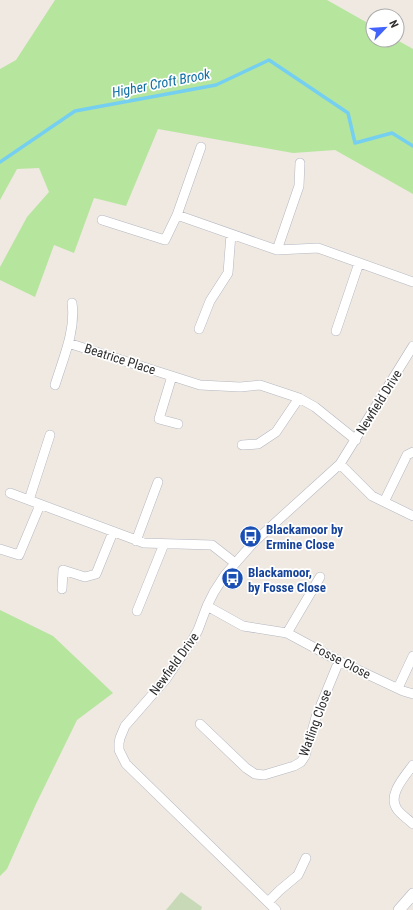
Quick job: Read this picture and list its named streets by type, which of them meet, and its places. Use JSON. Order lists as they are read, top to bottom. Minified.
{"streets":{"street":["Beatrice Place","Newfield Drive","Fosse Close","Watling Close"]},"crossings":[["Beatrice Place","Newfield Drive"],["Newfield Drive","Fosse Close"],["Fosse Close","Watling Close"]],"water":["Higher Croft Brook"],"places":{"bus stop":["Blackamoor by Ermine Close","Blackamoor, by Fosse Close"]},"north":"top right"}
